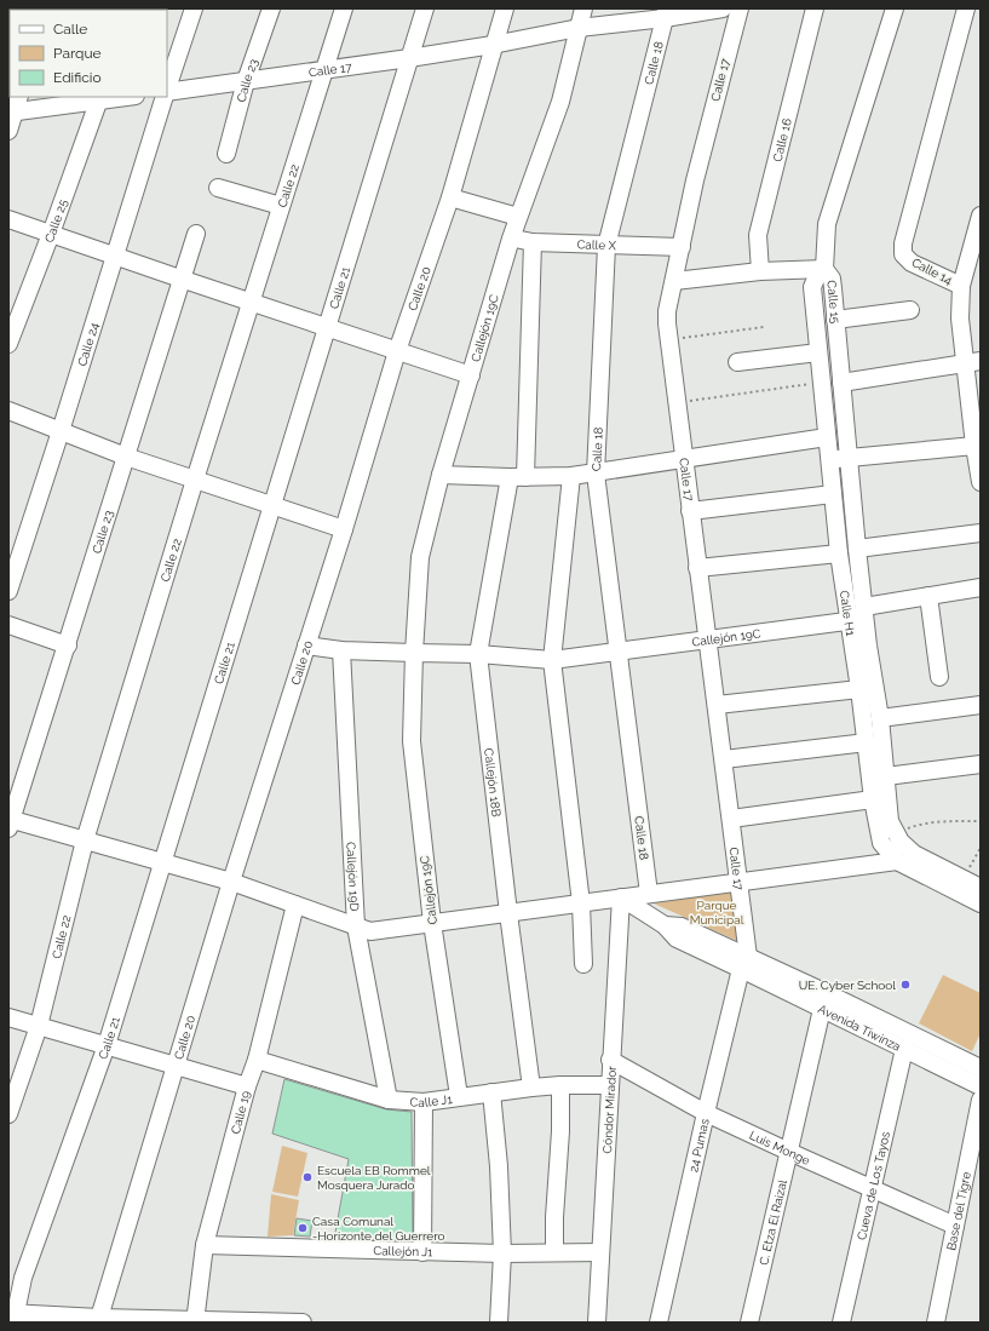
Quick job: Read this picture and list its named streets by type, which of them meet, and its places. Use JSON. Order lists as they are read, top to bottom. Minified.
{"streets":{"street":["Calle 18","Calle 17","Calle 23","Calle 16","Calle 22","Calle 25","Calle X","Calle 14","Calle 21","Calle 20","Calle 15","Callejón 19C","Calle 24","Calle H1","Callejón 18B","Callejón 19D","Avenida Tiwinza","Calle J1","Cóndor Mirador","Calle 19","24 Pumas","Luis Monge","Cueva de Los Tayos","Base del Tigre","C. Etza El Raizal","Callejón J1"]},"crossings":[["Calle 18","Calle 17"],["Calle 18","Calle X"],["Calle 18","Callejón 19C"],["Calle 17","Calle 23"],["Calle 17","Calle 22"],["Calle 17","Calle X"],["Calle 17","Calle 21"],["Calle 17","Calle 20"],["Calle 17","Callejón 19C"],["Calle 17","Avenida Tiwinza"],["Calle 17","24 Pumas"],["Calle X","Callejón 19C"],["Calle X","Callejón 18B"],["Calle 15","Callejón 19C"],["Calle 15","Calle H1"],["Callejón 19C","Calle H1"],["Callejón 19C","Callejón 18B"],["Callejón 19C","Calle J1"],["Callejón 18B","Calle J1"],["Callejón 19D","Calle J1"],["Avenida Tiwinza","Cóndor Mirador"],["Avenida Tiwinza","24 Pumas"],["Avenida Tiwinza","Cueva de Los Tayos"],["Avenida Tiwinza","C. Etza El Raizal"],["Calle J1","Cóndor Mirador"],["Calle J1","Calle 19"],["Cóndor Mirador","Luis Monge"],["Cóndor Mirador","Callejón J1"],["Calle 19","Callejón J1"],["24 Pumas","Luis Monge"],["Luis Monge","Cueva de Los Tayos"],["Luis Monge","Base del Tigre"],["Luis Monge","C. Etza El Raizal"]],"parks":["Parque Municipal"],"places":["UE. Cyber School","Escuela EB Rommel Mosquera Jurado","Casa Comunal -Horizonte del Guerrero"],"legend":["Calle","Parque","Edificio"]}
